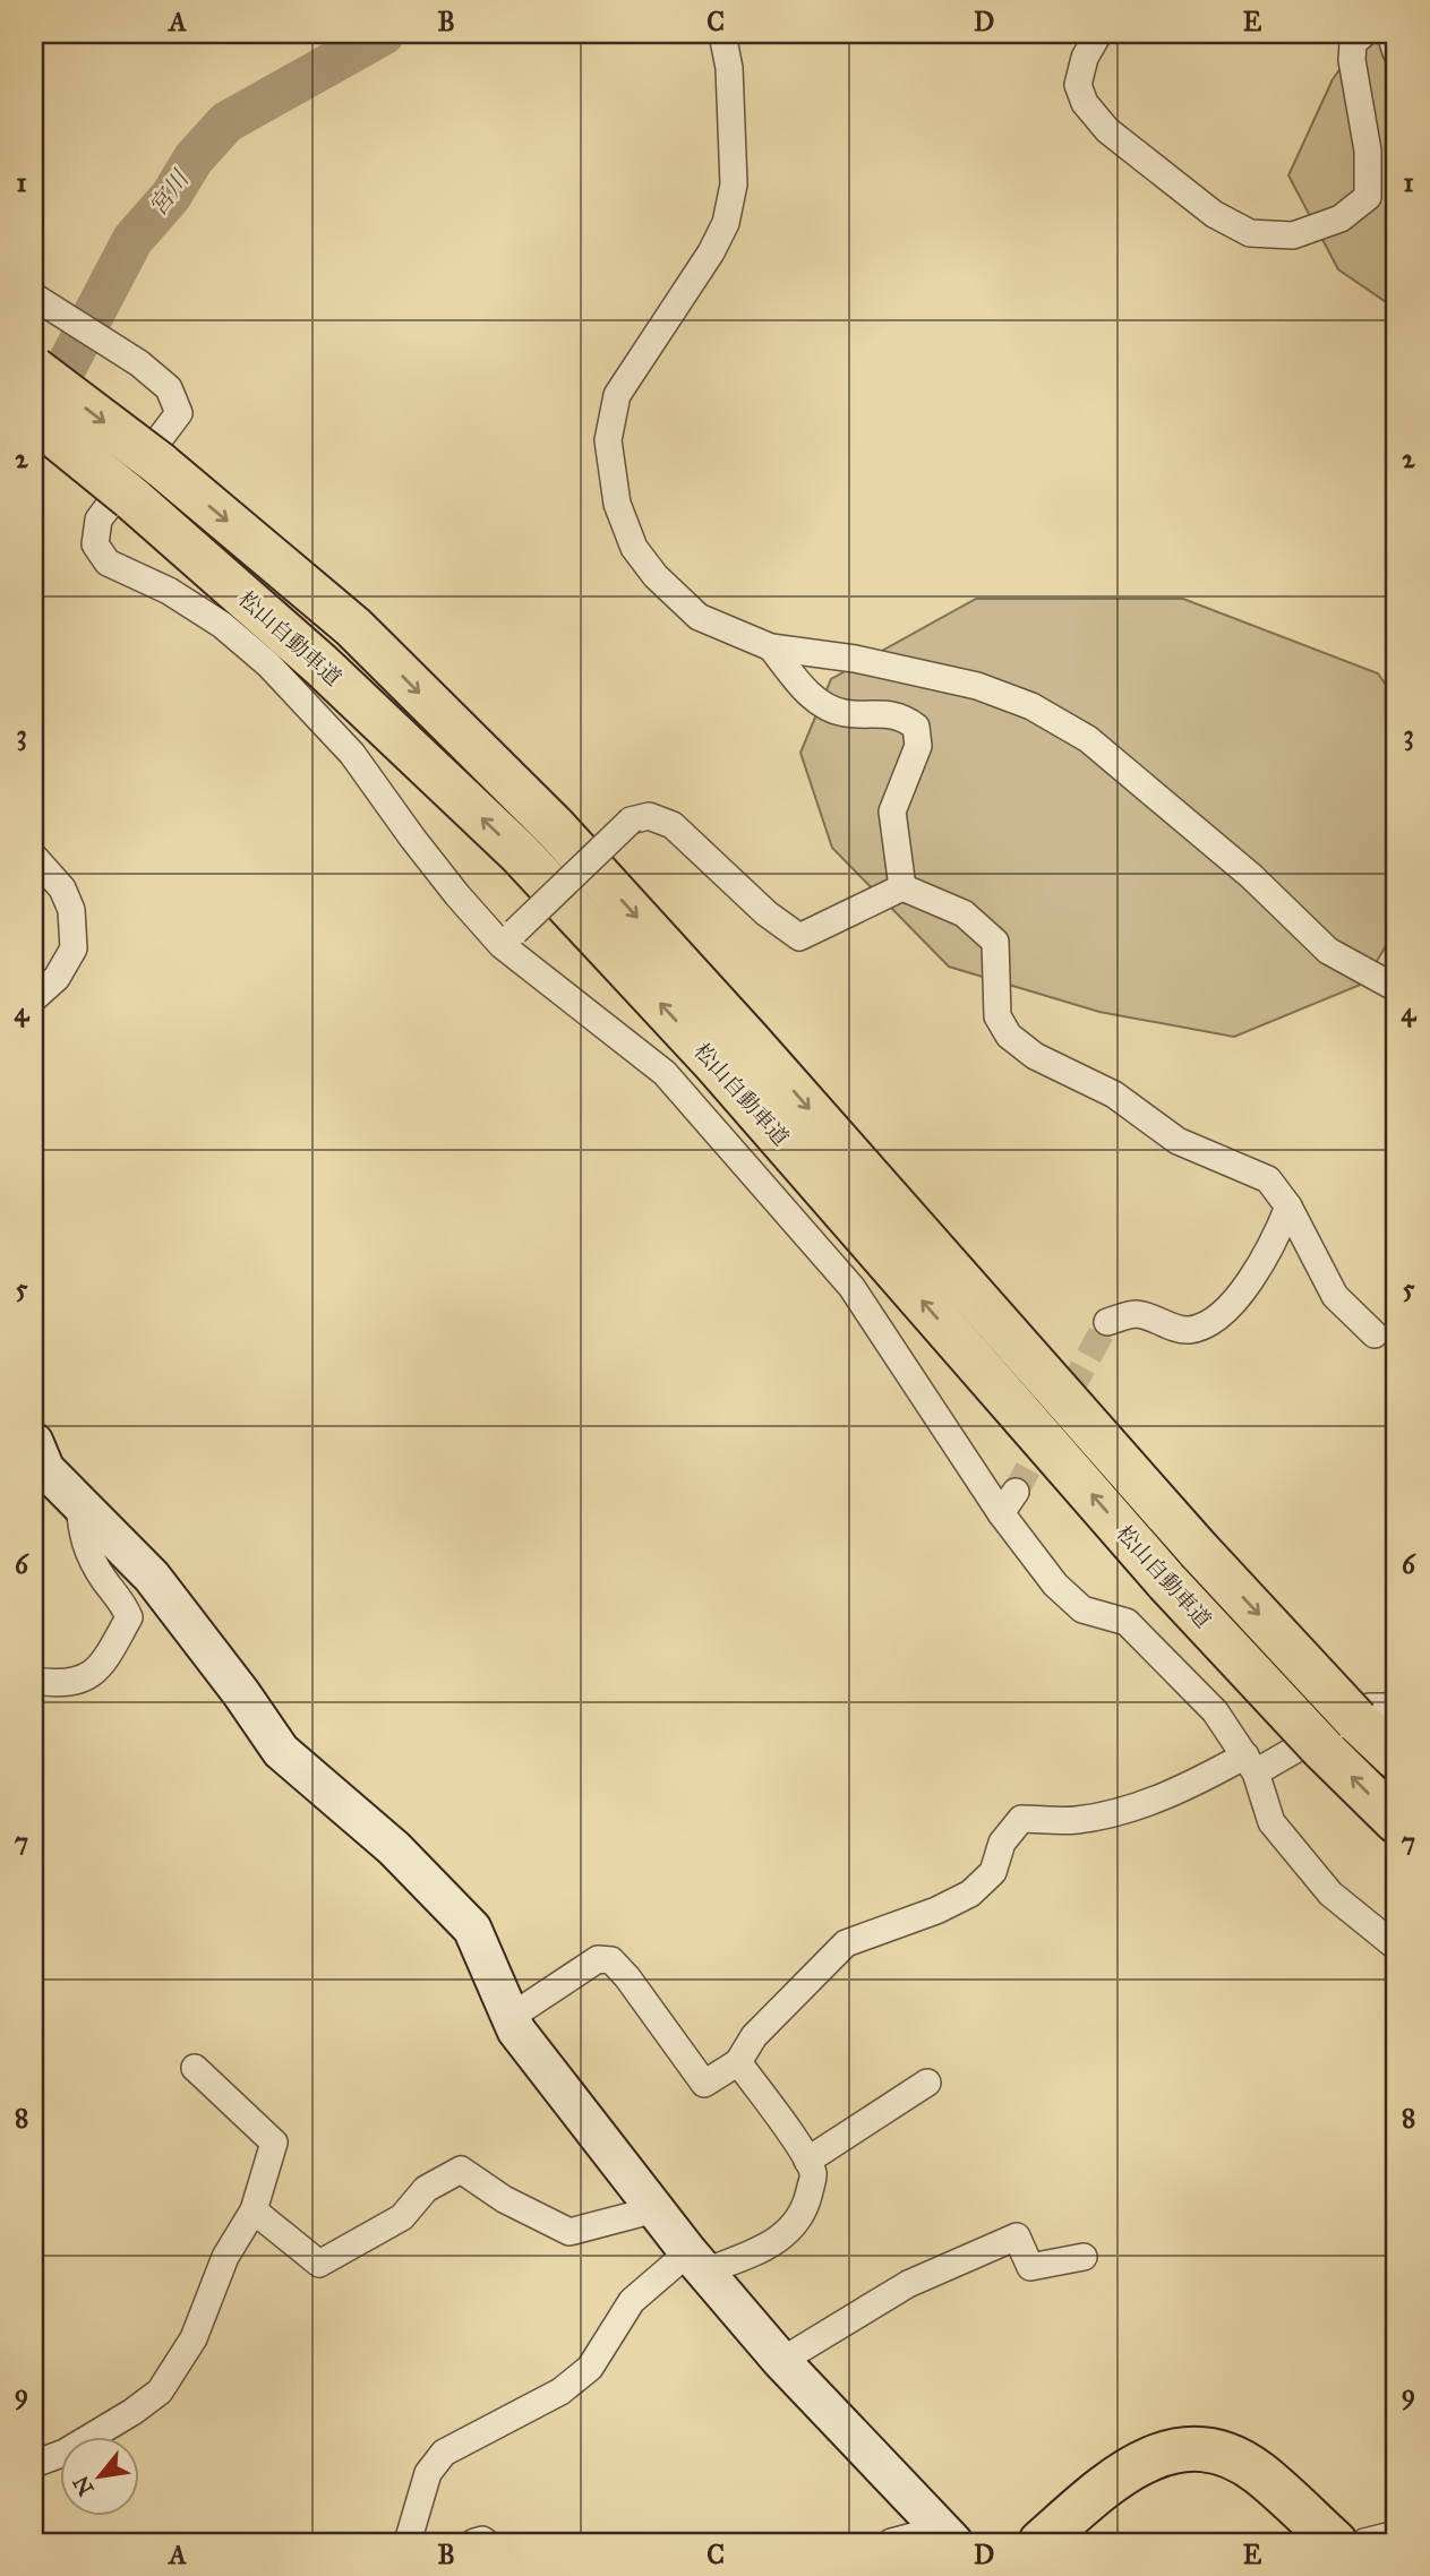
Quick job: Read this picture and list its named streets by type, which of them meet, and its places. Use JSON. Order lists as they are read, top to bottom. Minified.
{"streets":{"highway":["松山自動車道"]},"water":["宮川"],"north":"bottom left","grid":{"columns":["A","B","C","D","E"],"rows":["1","2","3","4","5","6","7","8","9"]}}
